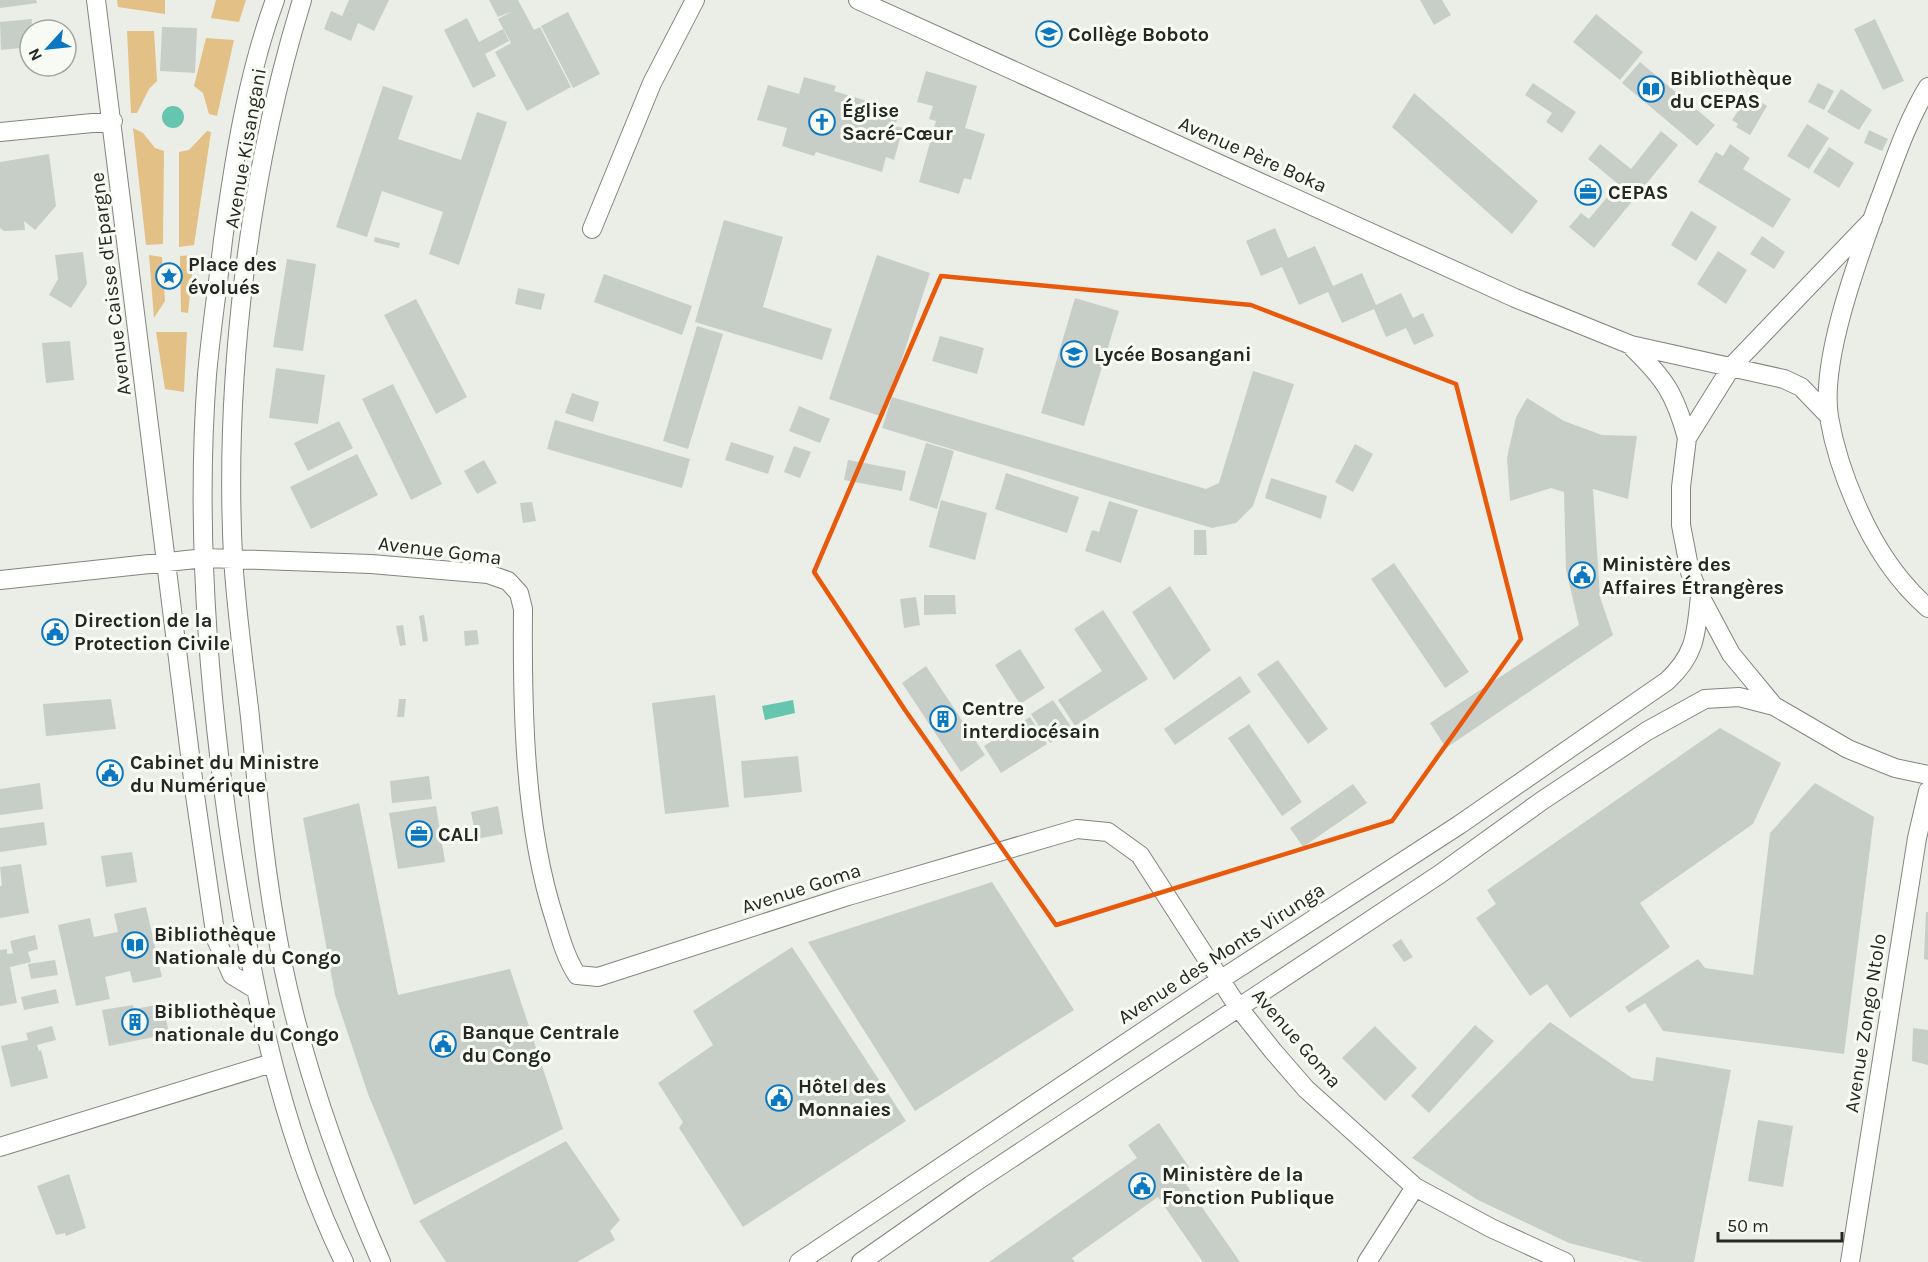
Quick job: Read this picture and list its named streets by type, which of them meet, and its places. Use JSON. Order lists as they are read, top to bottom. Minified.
{"streets":{"street":["Avenue Kisangani","Avenue Père Boka","Avenue Caisse d'Epargne","Avenue Goma","Avenue des Monts Virunga","Avenue Zongo Ntolo"]},"crossings":[["Avenue Kisangani","Avenue Goma"],["Avenue Caisse d'Epargne","Avenue Goma"],["Avenue Goma","Avenue des Monts Virunga"]],"places":{"school or university":["Collège Boboto","Lycée Bosangani"],"library":["Bibliothèque du CEPAS","Bibliothèque Nationale du Congo"],"church":["Église Sacré-Cœur"],"office":["CEPAS","CALI"],"place":["Place des évolués"],"public building":["Ministère des Affaires Étrangères","Direction de la Protection Civile","Cabinet du Ministre du Numérique","Banque Centrale du Congo","Hôtel des Monnaies","Ministère de la Fonction Publique"],"building":["Centre interdiocésain","Bibliothèque nationale du Congo"]},"scale_bar":"50 m","north":"bottom left"}
